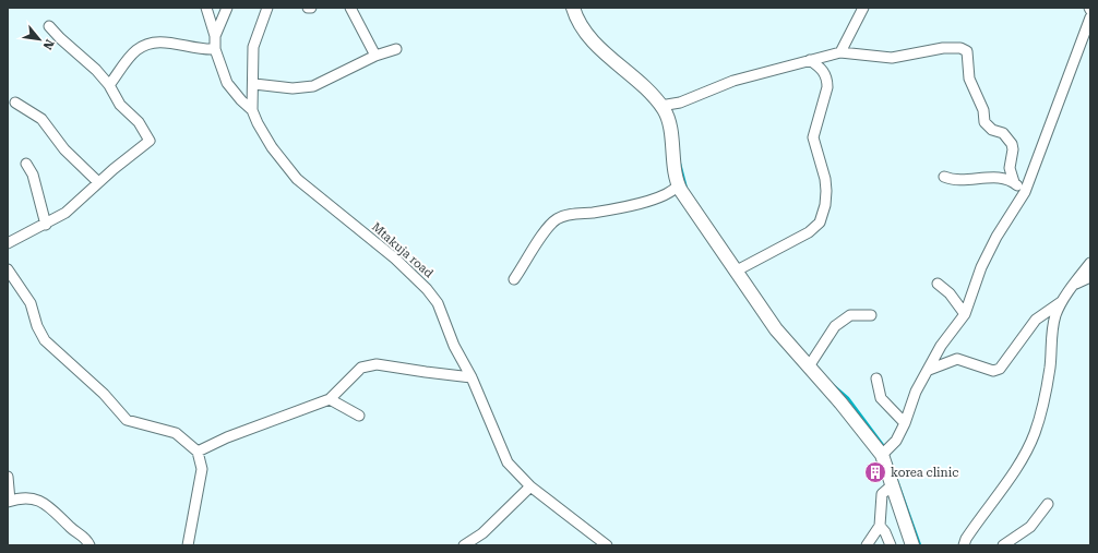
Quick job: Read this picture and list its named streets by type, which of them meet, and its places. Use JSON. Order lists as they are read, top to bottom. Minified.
{"streets":{"street":["Mtakuja road"]},"places":{"building":["korea clinic"]},"north":"bottom right"}
